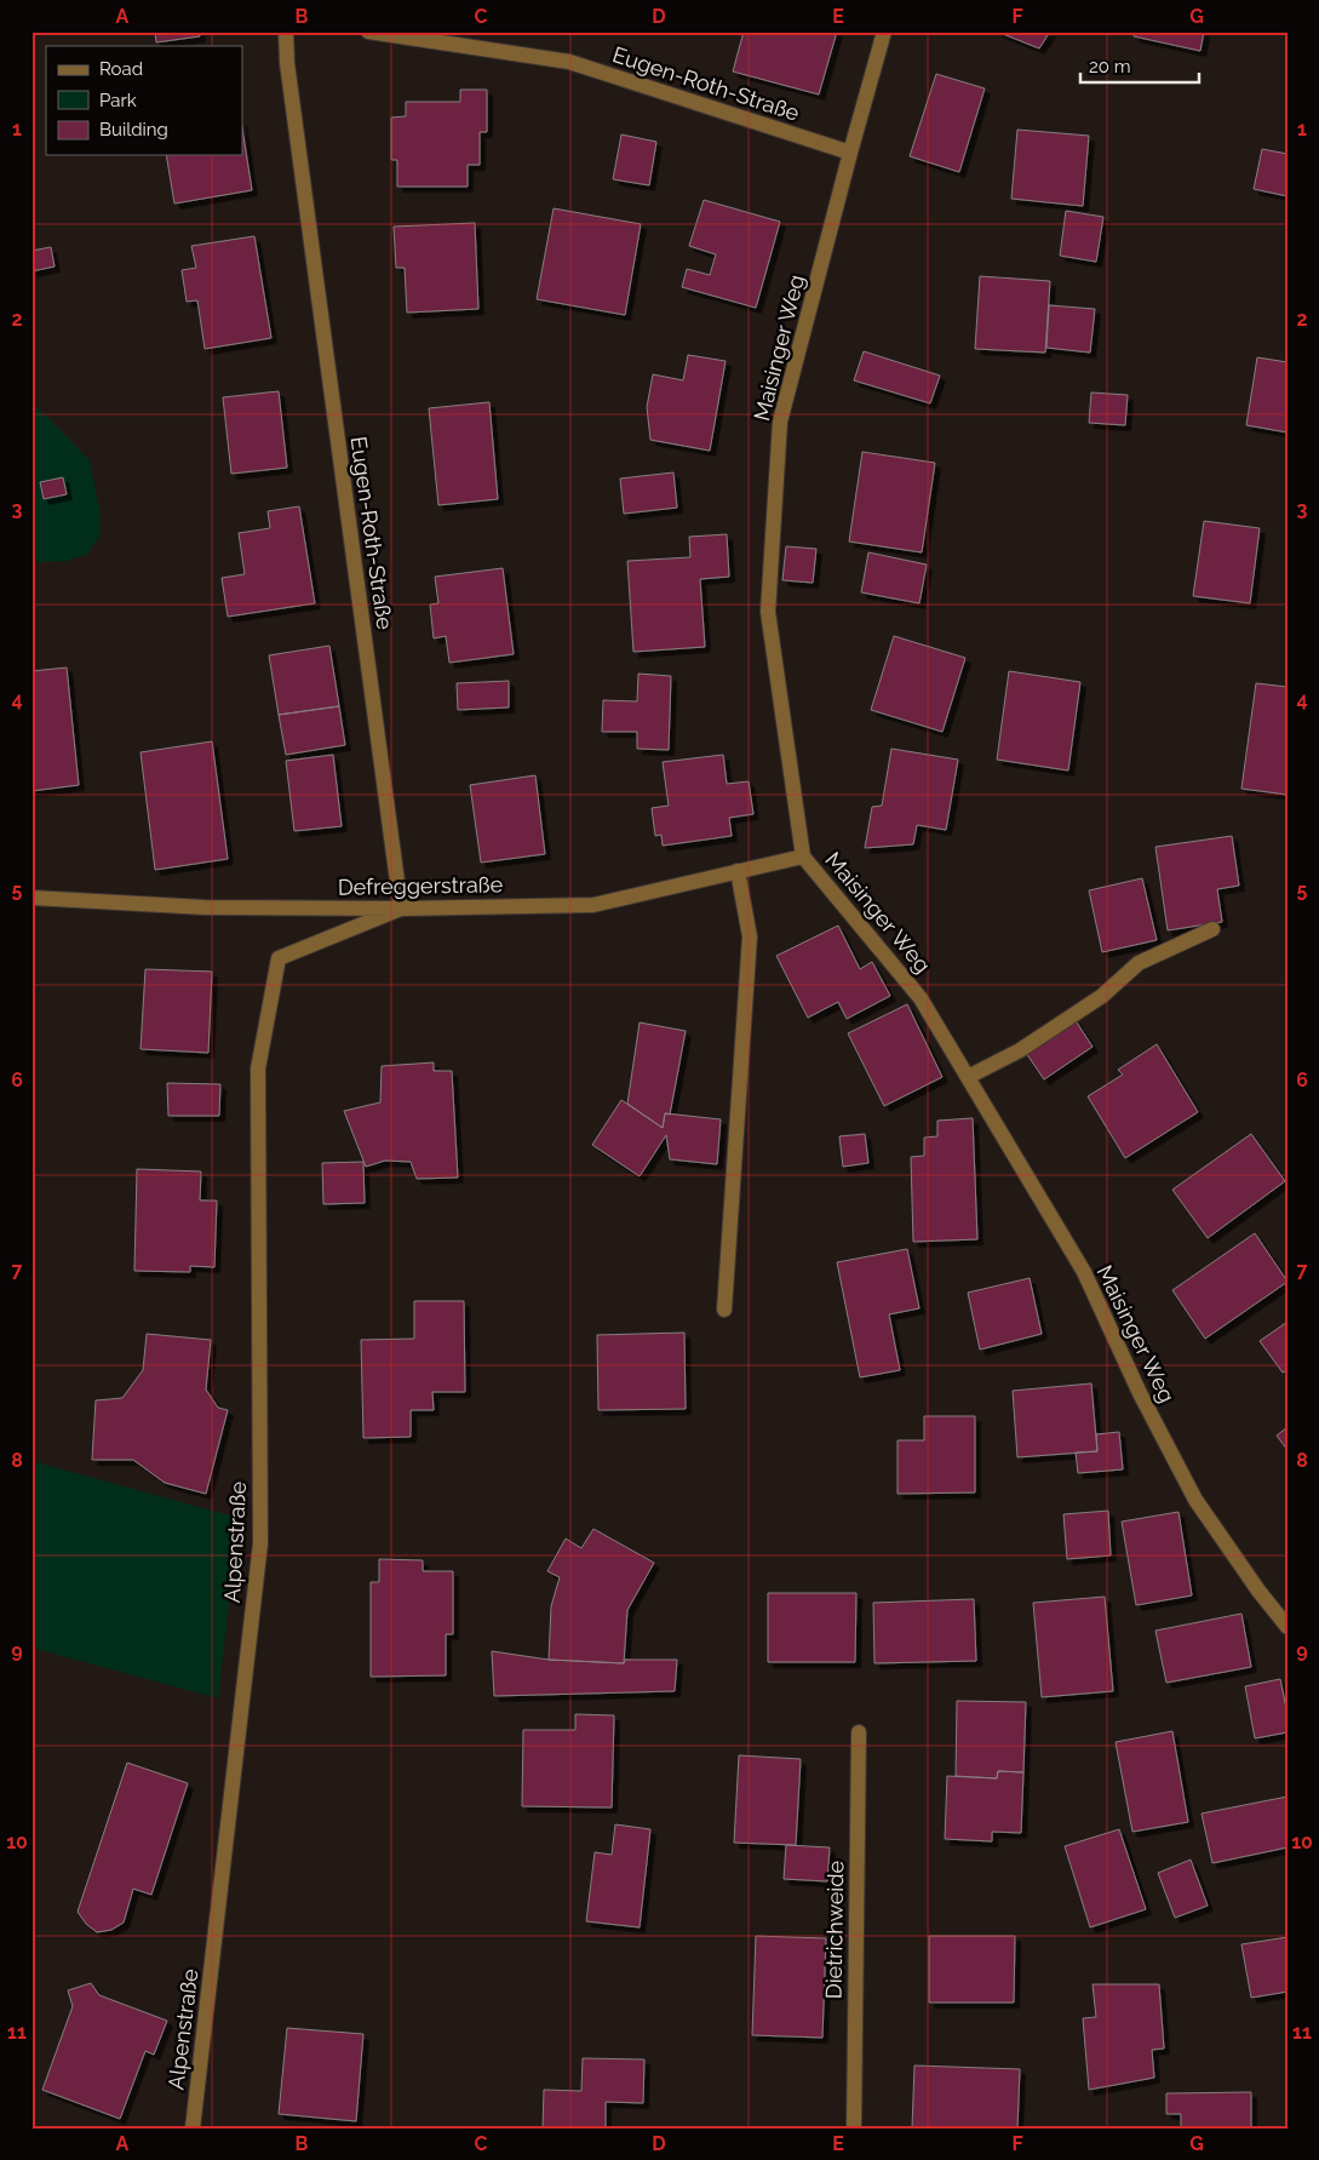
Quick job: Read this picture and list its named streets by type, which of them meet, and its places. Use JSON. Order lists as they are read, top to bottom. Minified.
{"streets":{"street":["Eugen-Roth-Straße","Maisinger Weg","Defreggerstraße","Alpenstraße","Dietrichweide"]},"crossings":[["Eugen-Roth-Straße","Maisinger Weg"],["Eugen-Roth-Straße","Defreggerstraße"],["Eugen-Roth-Straße","Alpenstraße"],["Maisinger Weg","Defreggerstraße"],["Defreggerstraße","Alpenstraße"]],"legend":["Road","Park","Building"],"scale_bar":"20 m","grid":{"columns":["A","B","C","D","E","F","G"],"rows":["1","2","3","4","5","6","7","8","9","10","11"]}}
